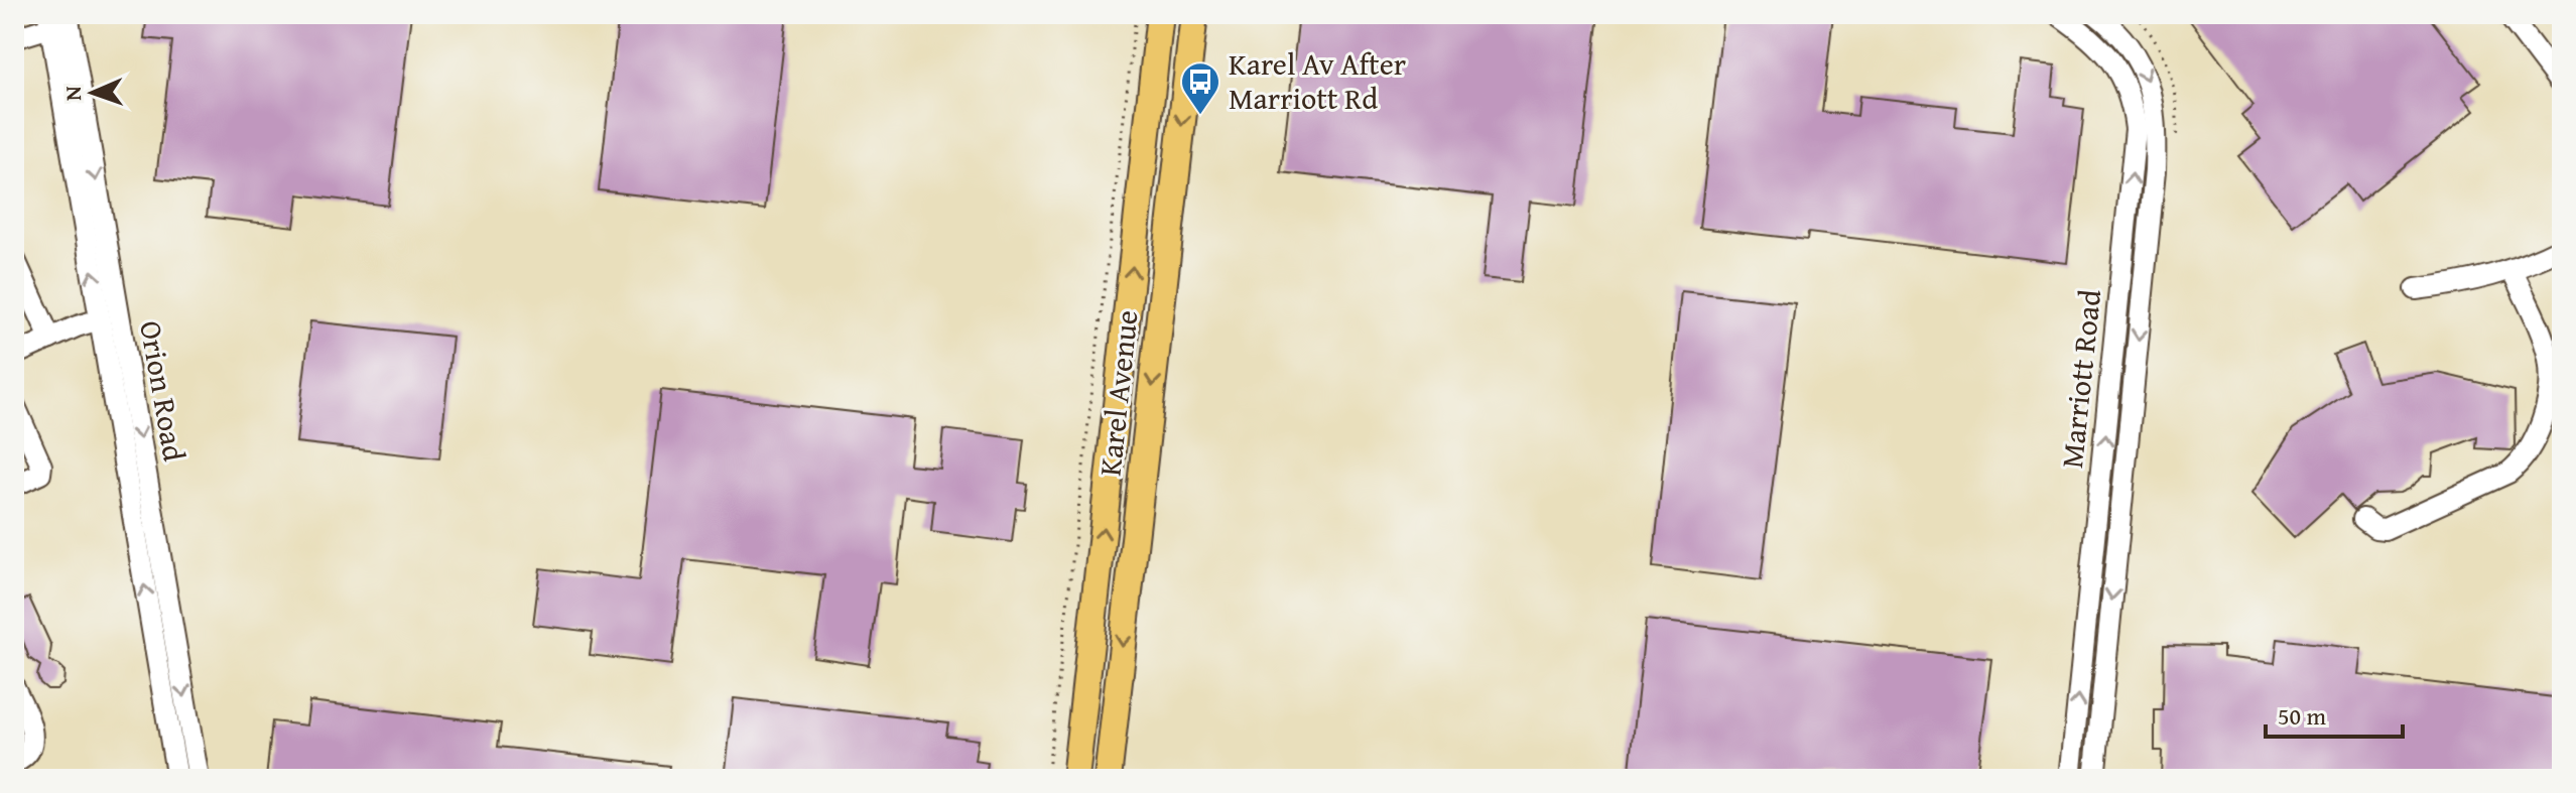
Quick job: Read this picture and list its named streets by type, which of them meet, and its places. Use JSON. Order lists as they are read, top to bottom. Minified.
{"streets":{"main road":["Karel Avenue"],"street":["Marriott Road","Orion Road"]},"places":{"bus stop":["Karel Av After Marriott Rd"]},"scale_bar":"50 m","north":"left"}
